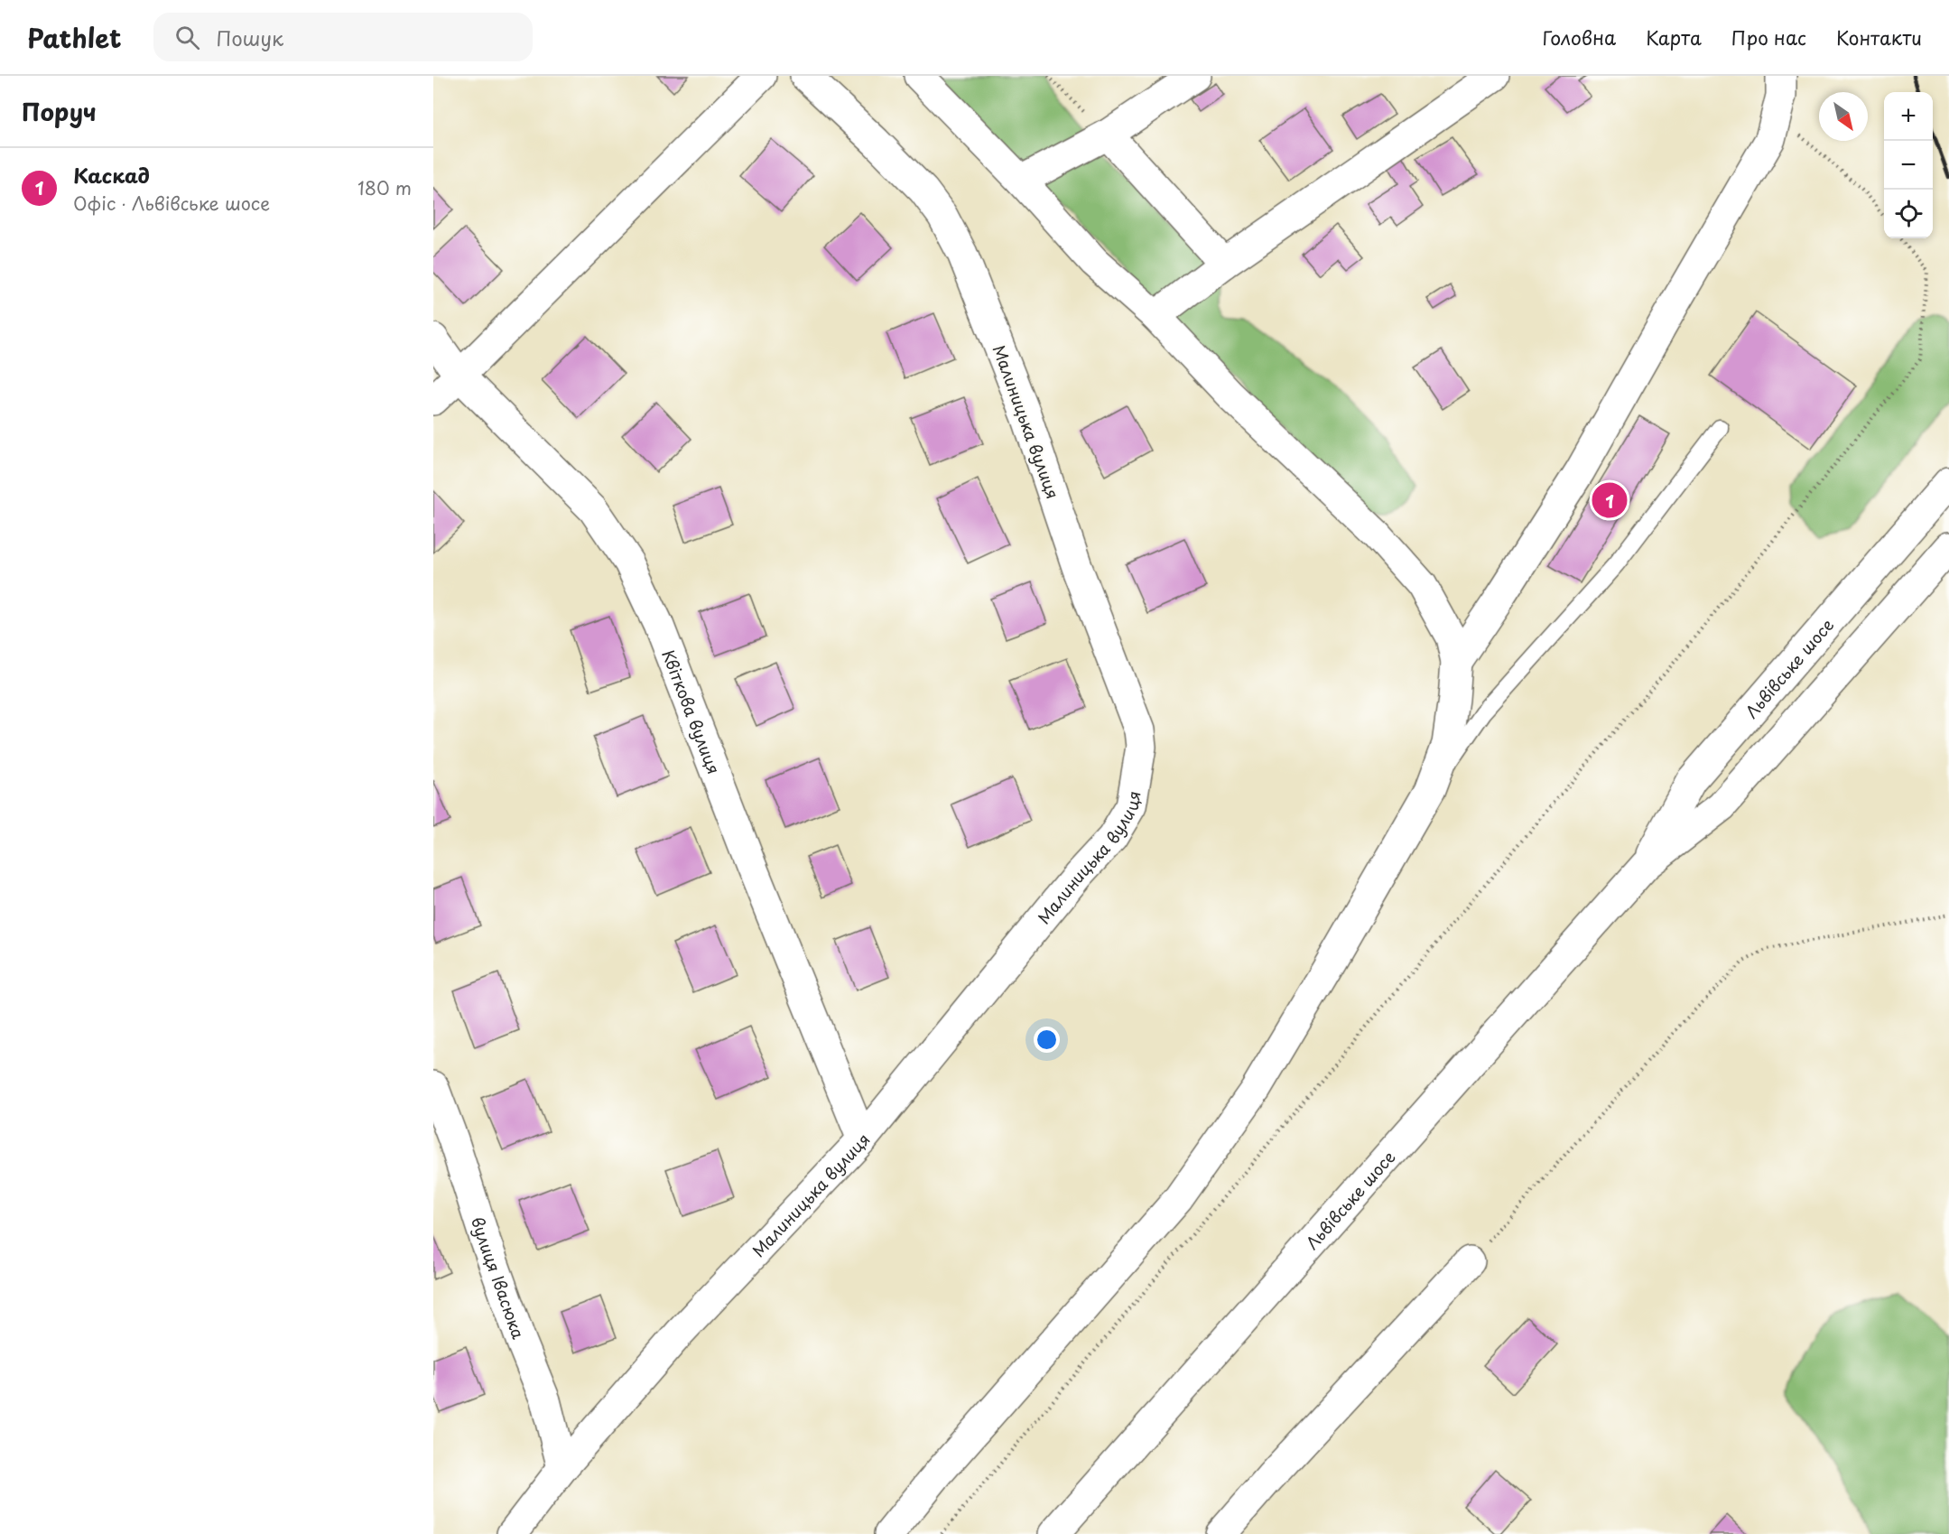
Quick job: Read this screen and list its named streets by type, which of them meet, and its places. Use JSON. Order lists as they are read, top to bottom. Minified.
{"streets":{"street":["Малиницька вулиця","Львівське шосе","Квіткова вулиця","вулиця Івасюка"]},"crossings":[["Малиницька вулиця","Квіткова вулиця"],["Малиницька вулиця","вулиця Івасюка"]],"north":"bottom right","page":{"header":"Pathlet","search":"Пошук","nav":["Головна","Карта","Про нас","Контакти"],"heading":"Поруч","map_buttons":["+","−"],"list":[{"mark":"1","name":"Каскад","note":"Офіс · Львівське шосе","value":"180 m"}],"pins":"1"}}
